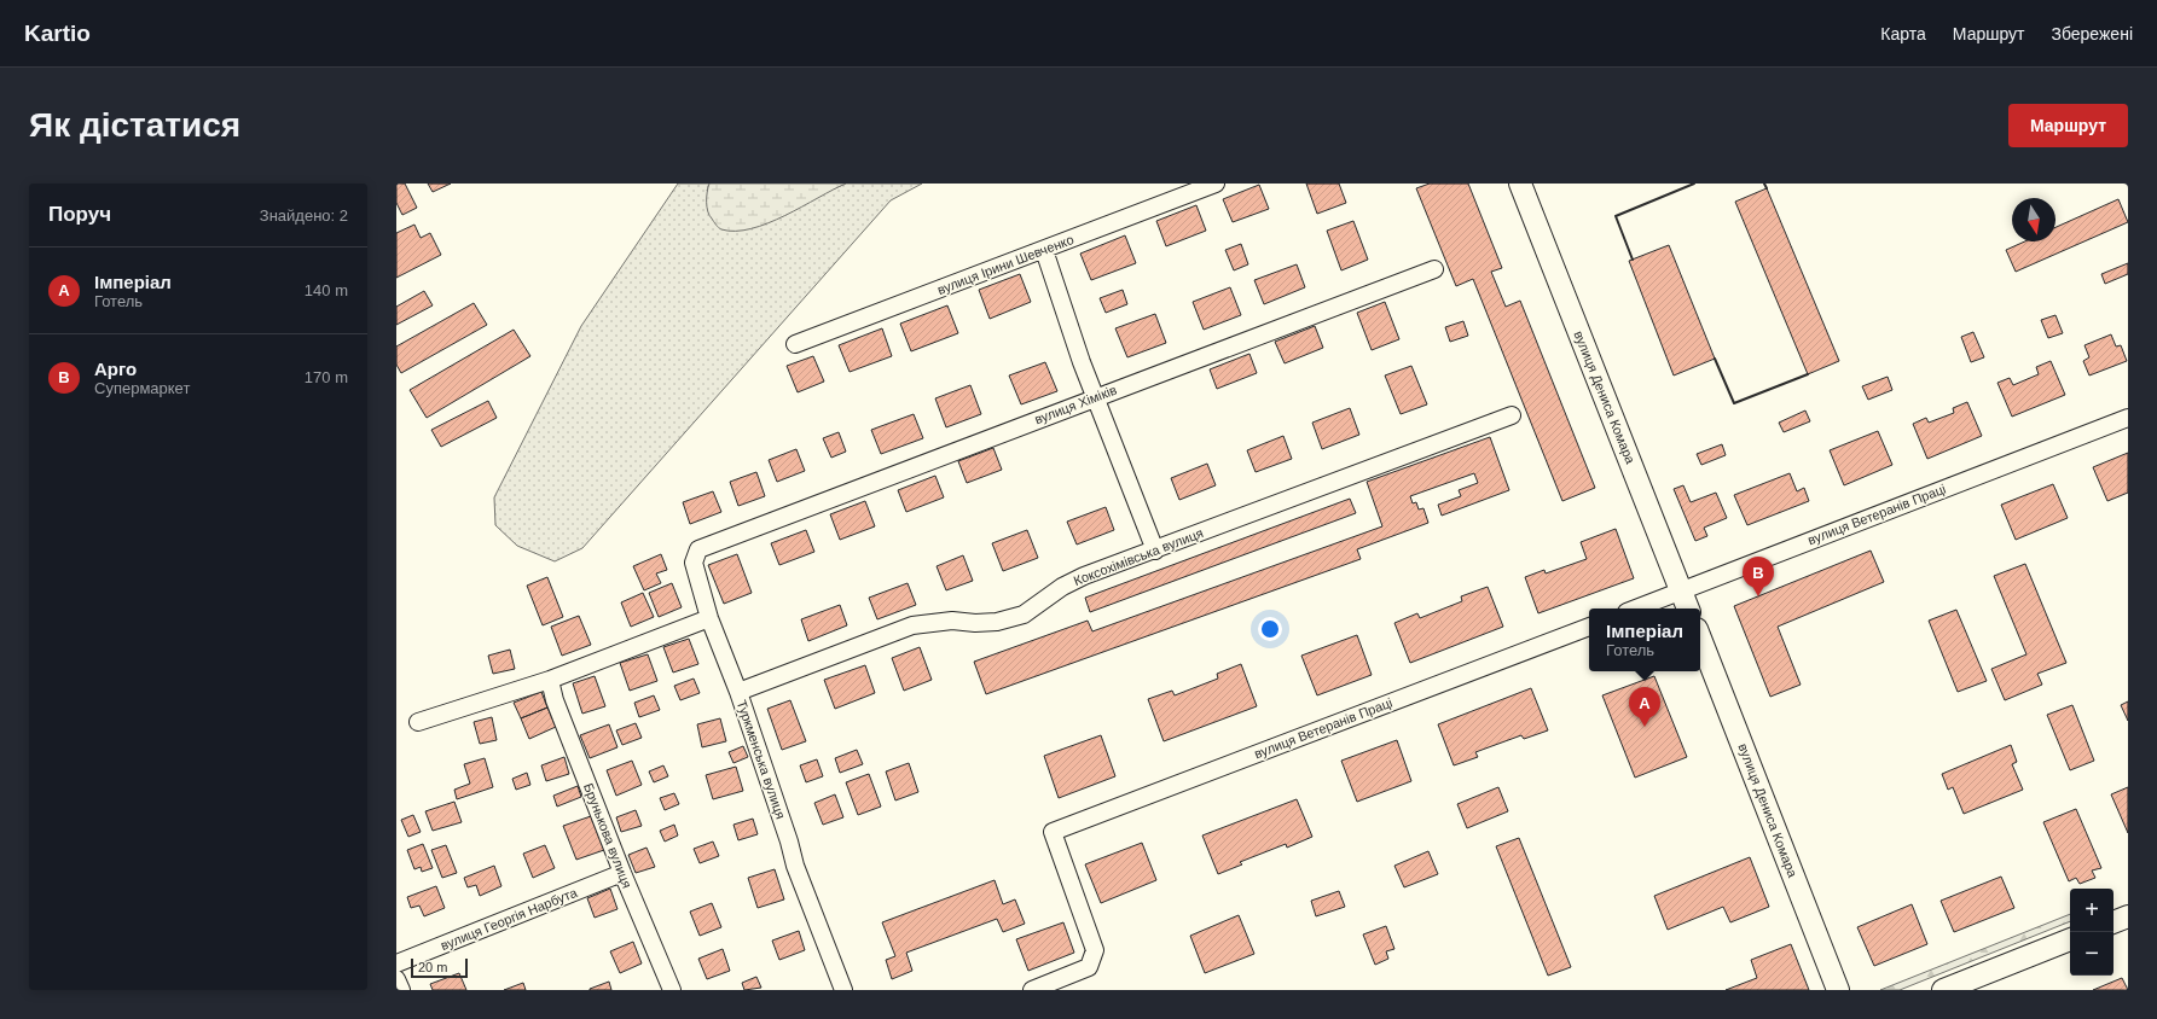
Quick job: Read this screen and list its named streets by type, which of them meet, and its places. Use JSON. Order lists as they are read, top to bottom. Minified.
{"streets":{"street":["вулиця Ірини Шевченко","вулиця Дениса Комара","вулиця Хіміків","вулиця Ветеранів Праці","Коксохімівська вулиця","Туркменська вулиця","Брунькова вулиця","вулиця Георгія Нарбута"]},"crossings":[["вулиця Дениса Комара","вулиця Ветеранів Праці"],["вулиця Хіміків","Туркменська вулиця"],["Коксохімівська вулиця","Туркменська вулиця"],["Брунькова вулиця","вулиця Георгія Нарбута"]],"scale_bar":"20 m","north":"bottom","page":{"header":"Kartio","nav":["Карта","Маршрут","Збережені"],"buttons":"Маршрут","title":"Як дістатися","heading":["Поруч","Знайдено: 2"],"list":[{"mark":"A","name":"Імперіал","note":"Готель","value":"140 m"},{"mark":"B","name":"Арго","note":"Супермаркет","value":"170 m"}],"pins":["B","A"],"popup":["Імперіал","Готель"],"map_buttons":["+","−"],"scale":"20 m"}}
